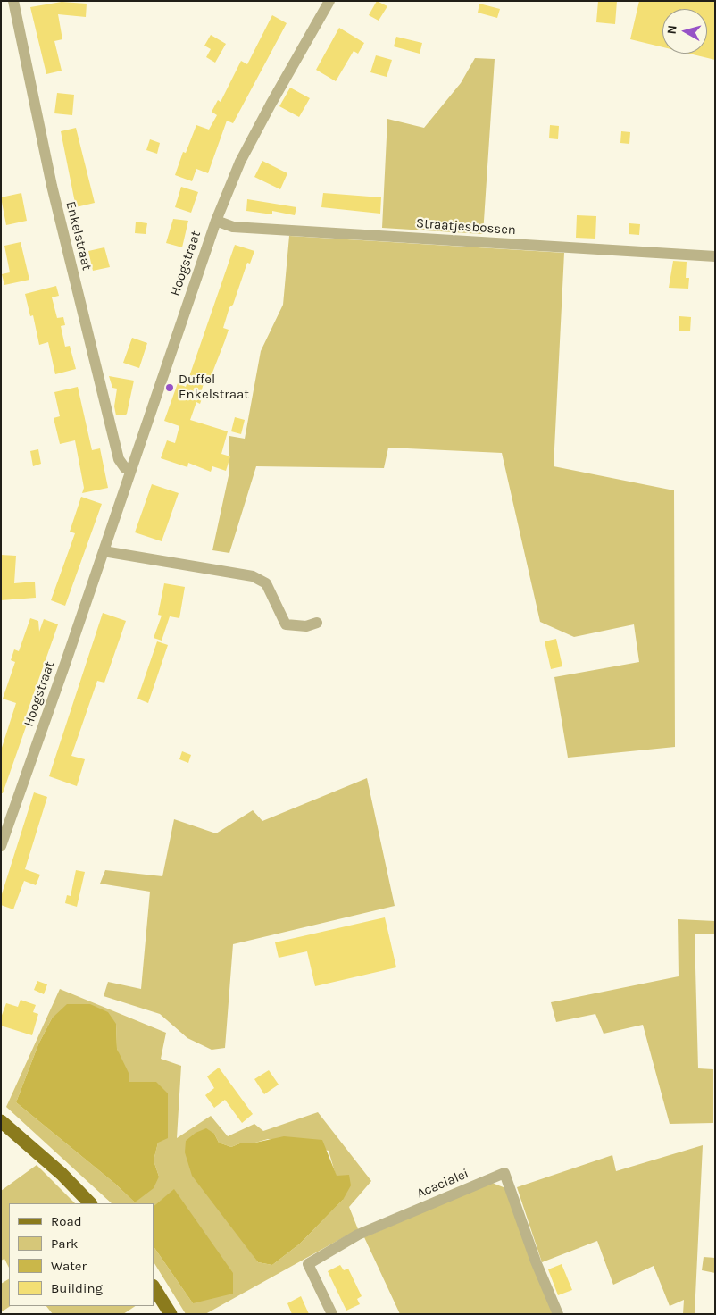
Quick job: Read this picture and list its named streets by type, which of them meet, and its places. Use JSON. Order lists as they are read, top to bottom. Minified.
{"streets":{"street":["Straatjesbossen","Enkelstraat","Hoogstraat","Acacialei"]},"crossings":[["Straatjesbossen","Hoogstraat"],["Enkelstraat","Hoogstraat"]],"places":["Duffel Enkelstraat"],"legend":["Road","Park","Water","Building"],"north":"left"}
